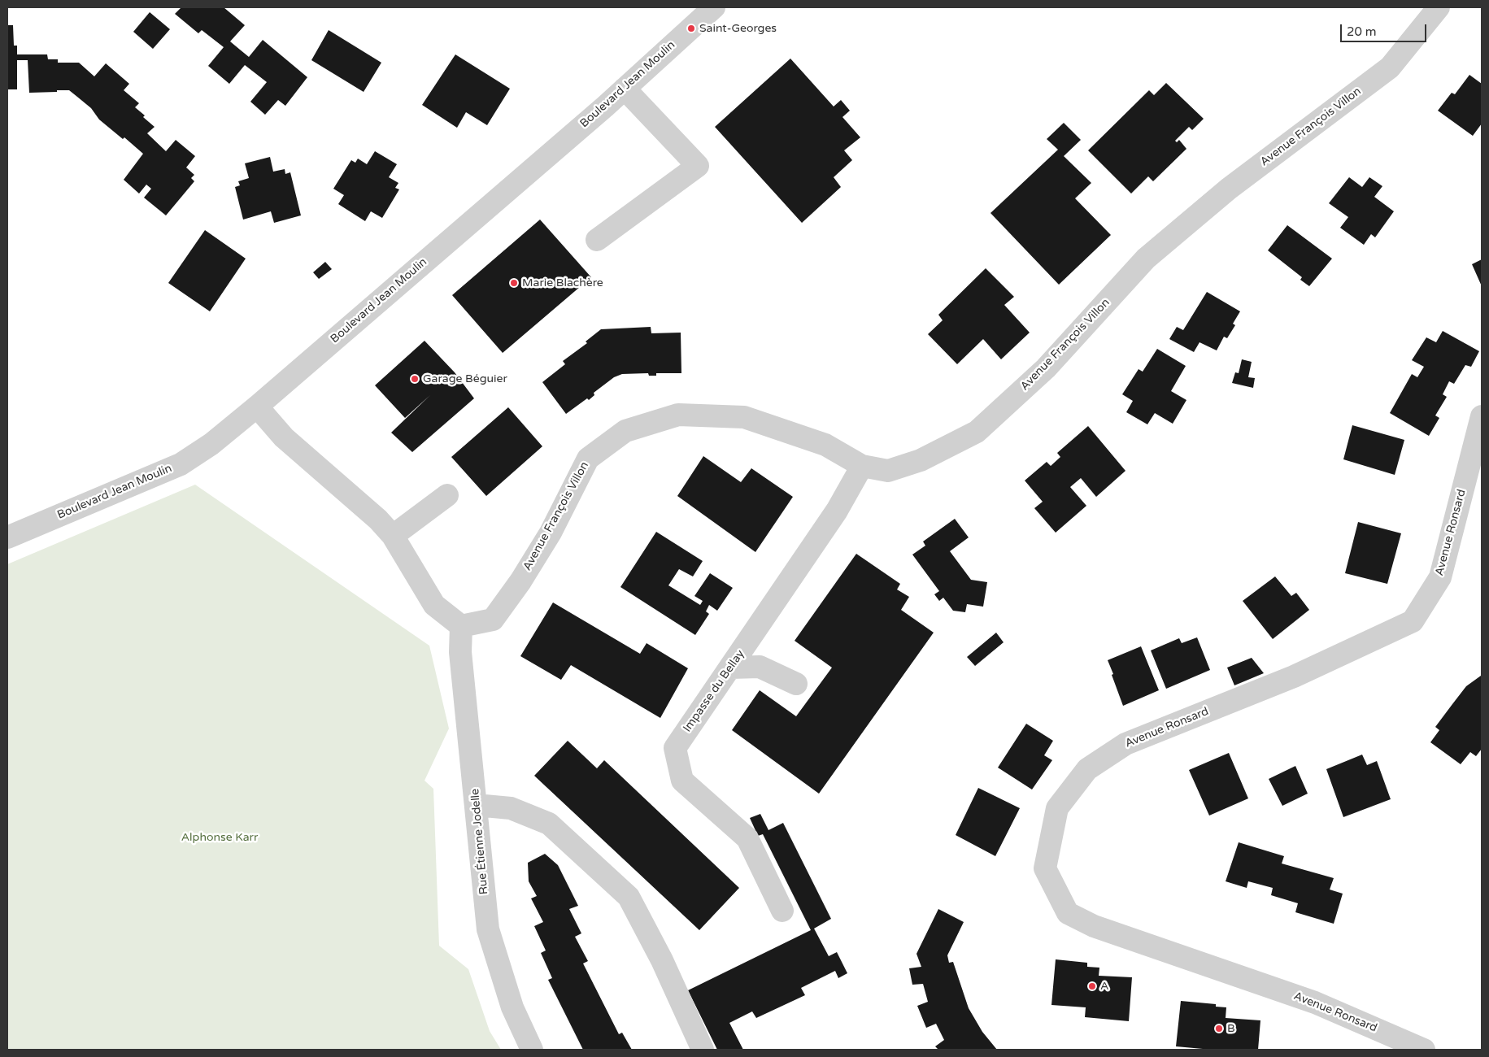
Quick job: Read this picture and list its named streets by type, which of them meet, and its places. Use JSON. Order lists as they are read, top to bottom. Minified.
{"streets":{"street":["Boulevard Jean Moulin","Avenue François Villon","Avenue Ronsard","Impasse du Bellay","Rue Étienne Jodelle"]},"crossings":[["Avenue François Villon","Impasse du Bellay"],["Avenue François Villon","Rue Étienne Jodelle"]],"parks":["Alphonse Karr"],"places":["Saint-Georges","Marie Blachère","Garage Béguier","A","B"],"scale_bar":"20 m"}
